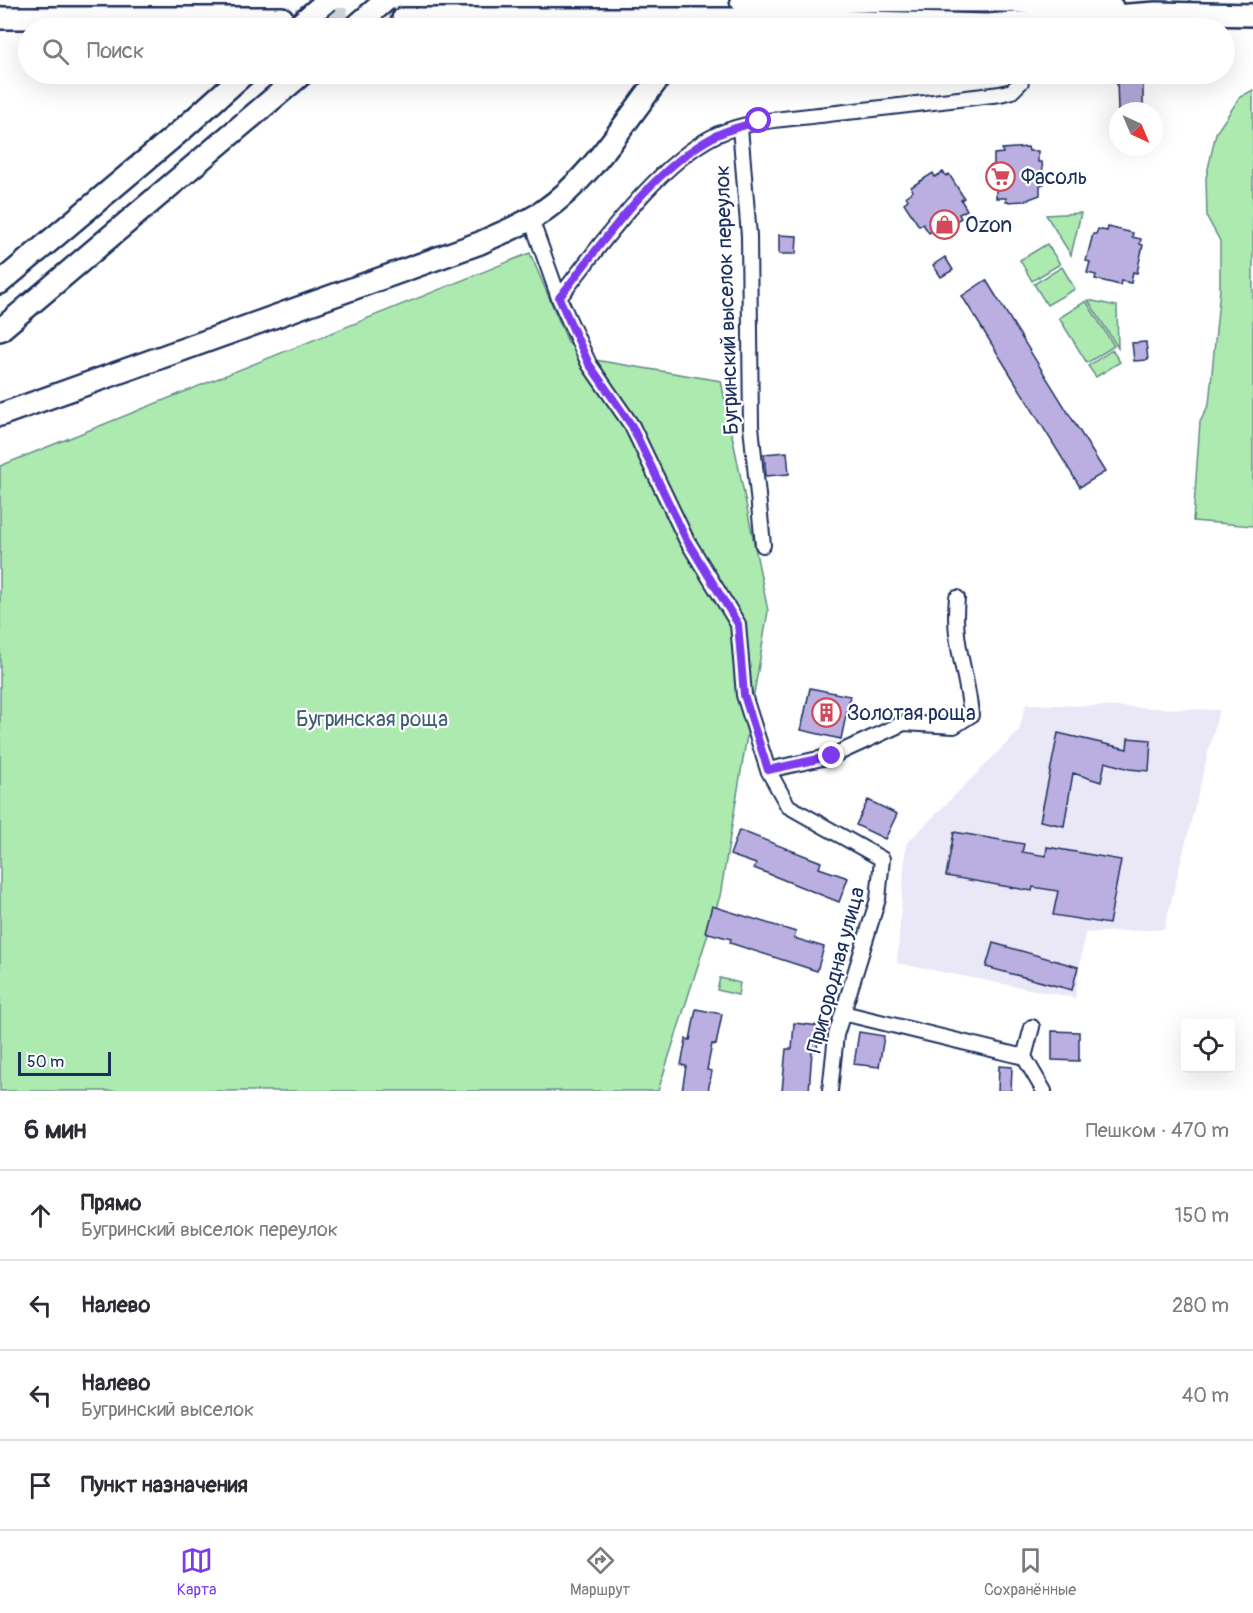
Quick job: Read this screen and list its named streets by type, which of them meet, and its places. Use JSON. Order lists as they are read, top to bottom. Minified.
{"streets":{"street":["Бугринский выселок переулок","Пригородная улица"]},"parks":["Бугринская роща"],"places":{"supermarket":["Фасоль"],"shop":["Ozon"],"building":["Золотая роща"]},"scale_bar":"50 m","north":"bottom right","page":{"search":"Поиск","scale":"50 m","heading":["6 мин","Пешком · 470 m"],"list":[["Прямо","Бугринский выселок переулок","150 m"],["Налево","280 m"],["Налево","Бугринский выселок","40 m"],"Пункт назначения"],"nav":["Карта","Маршрут","Сохранённые"]}}
